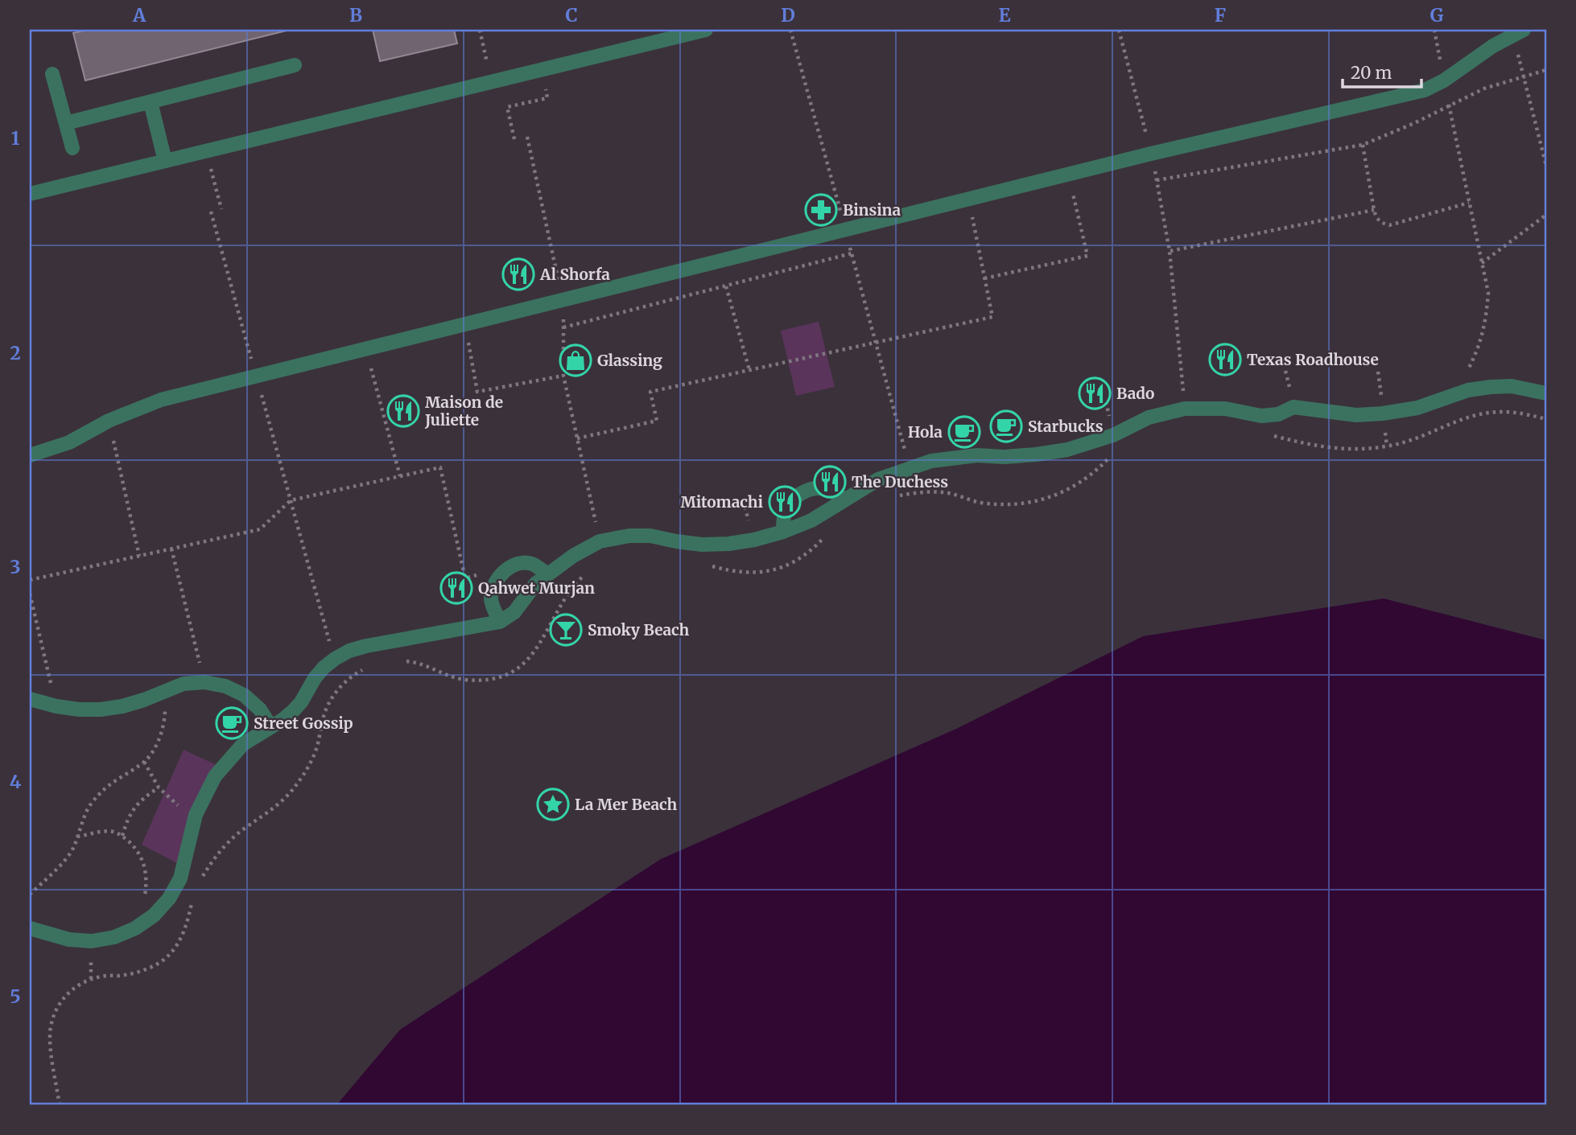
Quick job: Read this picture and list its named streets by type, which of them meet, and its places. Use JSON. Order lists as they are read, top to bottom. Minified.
{"places":{"pharmacy":["Binsina"],"restaurant":["Al Shorfa","Texas Roadhouse","Bado","Maison de Juliette","The Duchess","Mitomachi","Qahwet Murjan"],"shop":["Glassing"],"cafe":["Starbucks","Hola","Street Gossip"],"bar":["Smoky Beach"],"place":["La Mer Beach"]},"scale_bar":"20 m","grid":{"columns":["A","B","C","D","E","F","G"],"rows":["1","2","3","4","5"]}}
